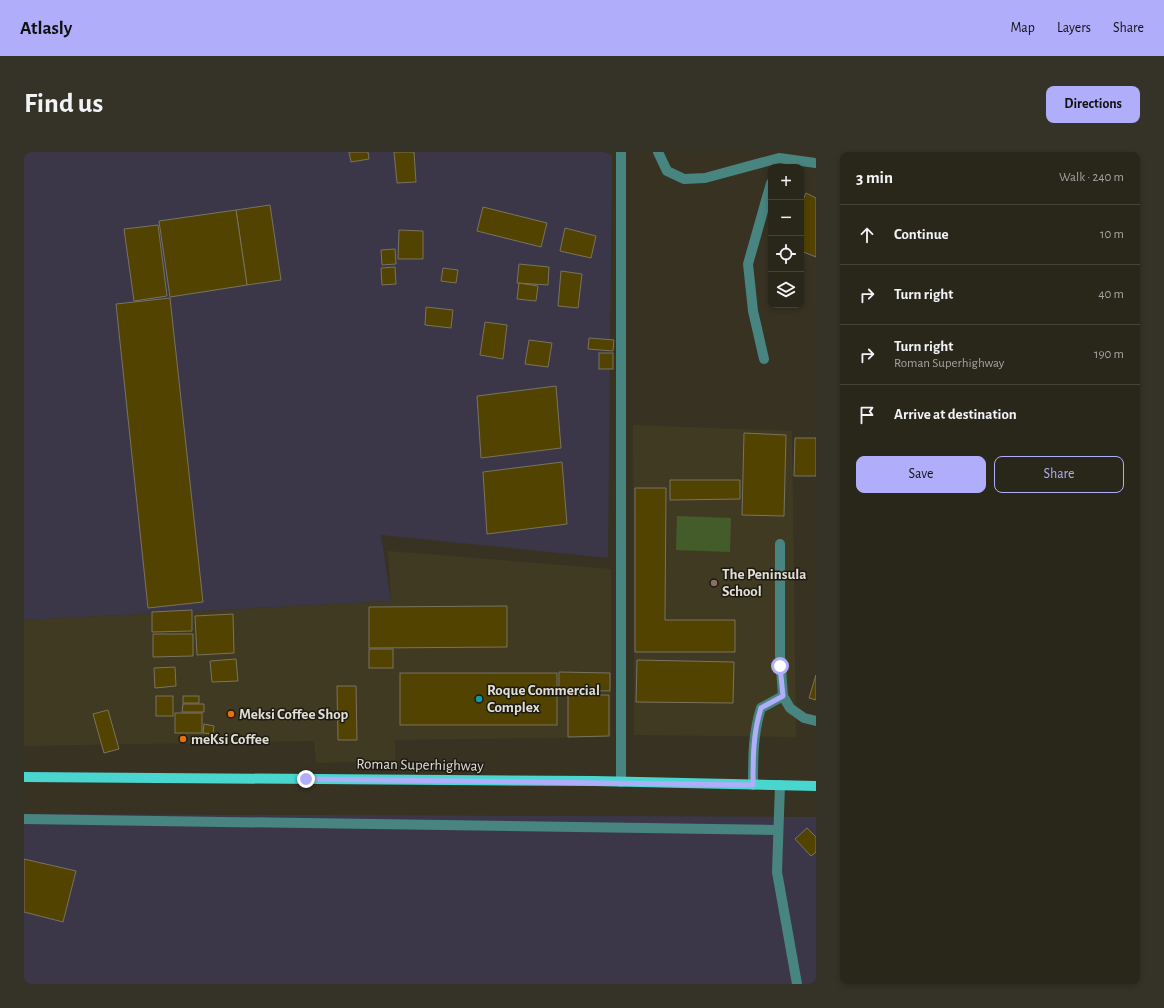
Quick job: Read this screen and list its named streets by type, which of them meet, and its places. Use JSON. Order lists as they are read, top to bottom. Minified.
{"streets":{"main road":["Roman Superhighway"]},"places":["The Peninsula School","Roque Commercial Complex","Meksi Coffee Shop","meKsi Coffee"],"page":{"header":"Atlasly","nav":["Map","Layers","Share"],"buttons":["Directions",["Save","Share"]],"title":"Find us","heading":["3 min","Walk · 240 m"],"map_buttons":["+","−"],"list":[["Continue","10 m"],["Turn right","40 m"],["Turn right","Roman Superhighway","190 m"],"Arrive at destination"]}}
